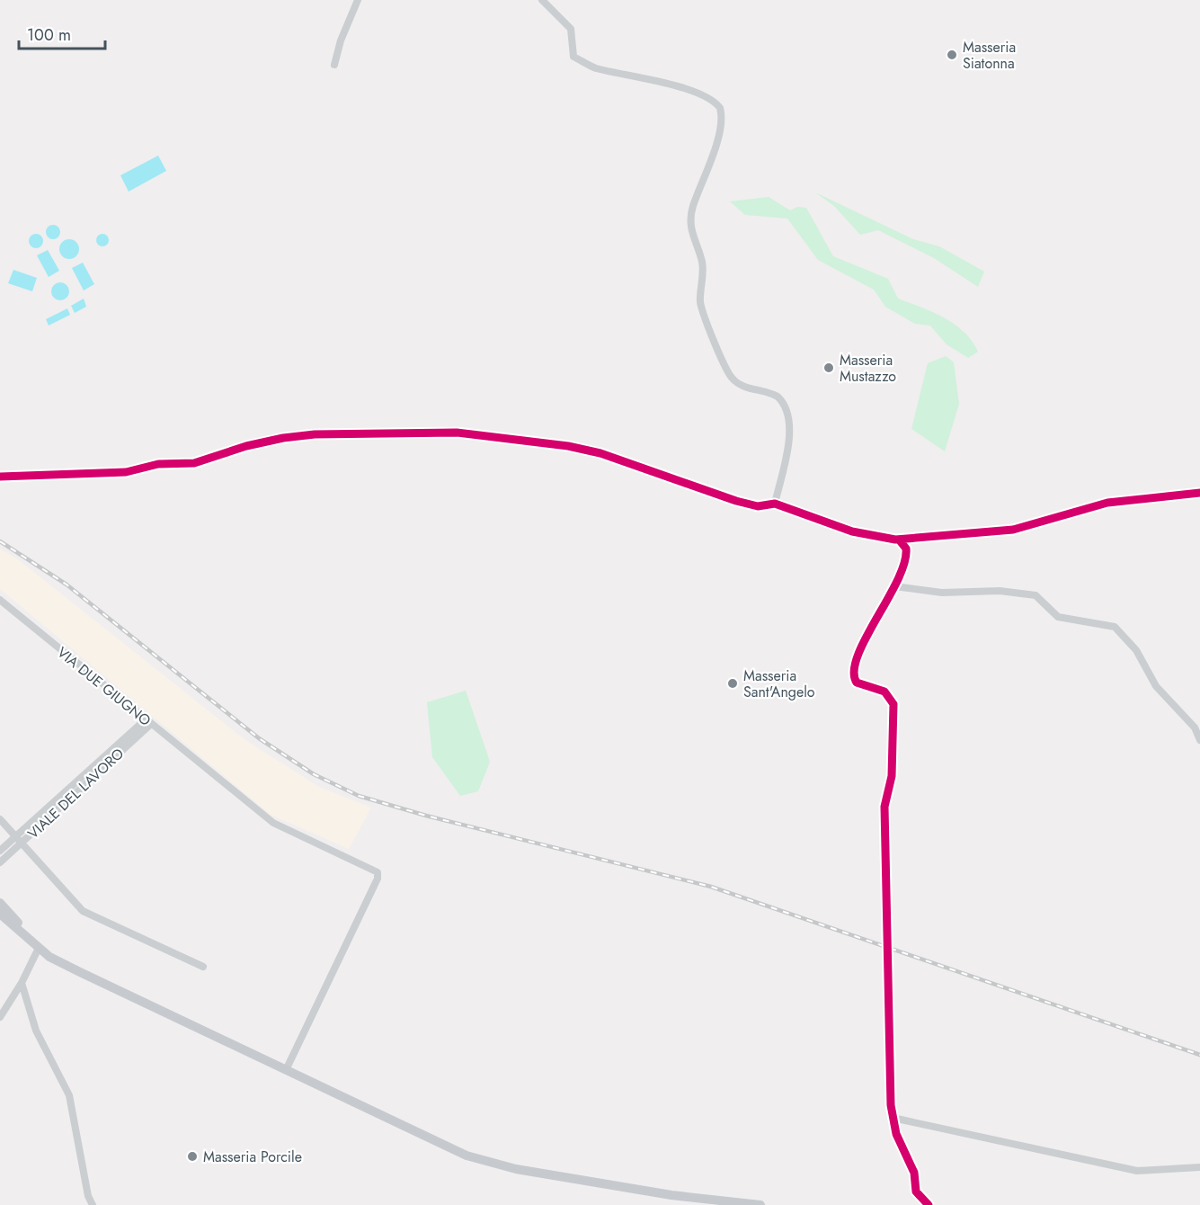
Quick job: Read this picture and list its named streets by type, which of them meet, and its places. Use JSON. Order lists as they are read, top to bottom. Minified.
{"streets":{"street":["VIA DUE GIUGNO","VIALE DEL LAVORO"]},"crossings":[["VIA DUE GIUGNO","VIALE DEL LAVORO"]],"places":["Masseria Siatonna","Masseria Mustazzo","Masseria Sant'Angelo","Masseria Porcile"],"scale_bar":"100 m"}
